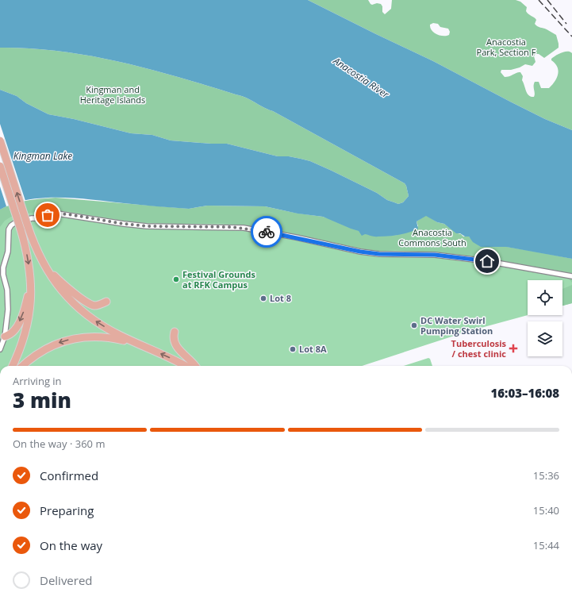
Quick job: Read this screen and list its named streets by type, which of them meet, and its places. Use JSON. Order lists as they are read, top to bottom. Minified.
{"water":["Anacostia River","Kingman Lake"],"parks":["Anacostia Park, Section F","Kingman and Heritage Islands","Anacostia Commons South"],"places":{"other":["Festival Grounds at RFK Campus","Lot 8","DC Water Swirl Pumping Station","Lot 8A"],"health":["Tuberculosis / chest clinic"]},"page":{"heading":["3 min","Arriving in","16:03–16:08"],"bar":"On the way · 360 m","list":[["Confirmed","15:36"],["Preparing","15:40"],["On the way","15:44"],"Delivered"]}}
